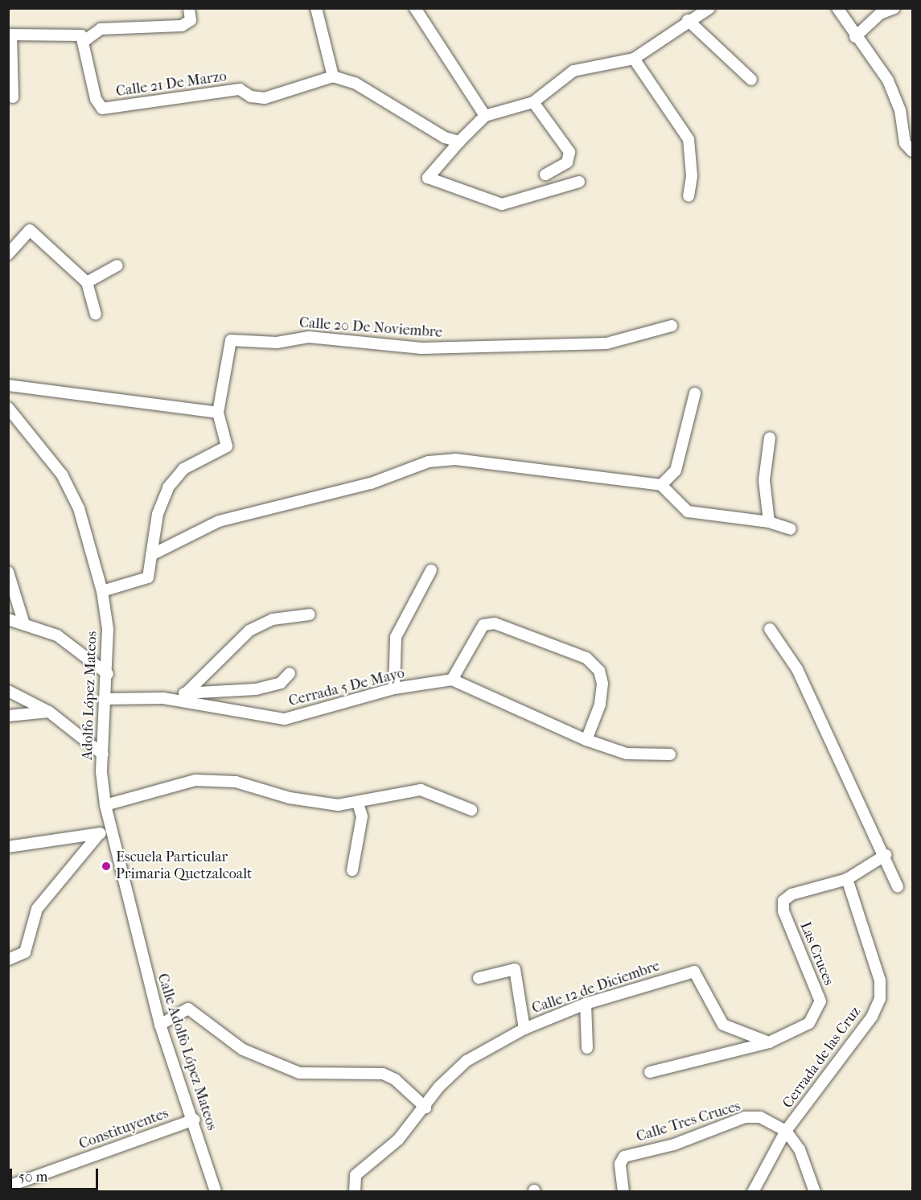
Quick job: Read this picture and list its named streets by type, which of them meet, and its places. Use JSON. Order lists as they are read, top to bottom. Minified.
{"streets":{"street":["Calle 21 De Marzo","Calle 20 De Noviembre","Cerrada 5 De Mayo","Adolfo López Mateos","Las Cruces","Calle 12 de Diciembre","Calle Adolfo López Mateos","Cerrada de las Cruz","Calle Tres Cruces","Constituyentes"]},"crossings":[["Calle 20 De Noviembre","Adolfo López Mateos"],["Cerrada 5 De Mayo","Adolfo López Mateos"],["Adolfo López Mateos","Calle Adolfo López Mateos"],["Las Cruces","Calle 12 de Diciembre"],["Las Cruces","Cerrada de las Cruz"],["Calle Adolfo López Mateos","Constituyentes"],["Cerrada de las Cruz","Calle Tres Cruces"]],"places":["Escuela Particular Primaria Quetzalcoalt"],"scale_bar":"50 m"}
